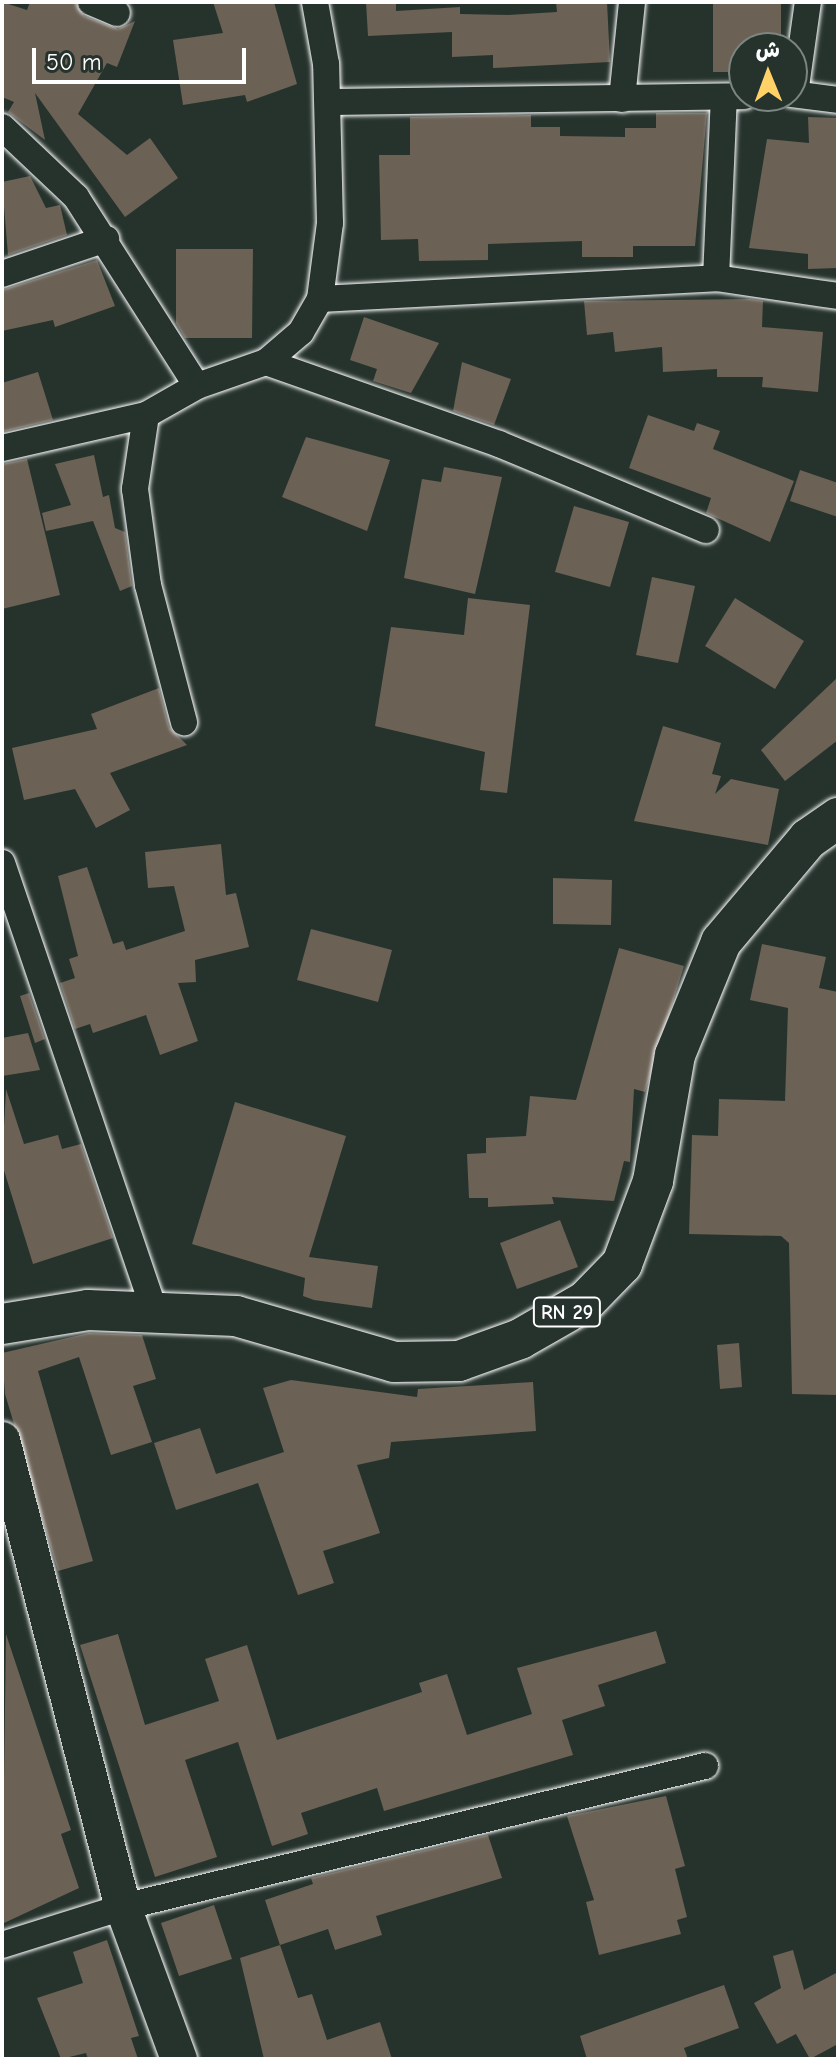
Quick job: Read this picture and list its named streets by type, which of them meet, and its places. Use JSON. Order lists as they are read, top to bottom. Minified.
{"streets":{"main road":["RN 29"]},"scale_bar":"50 m","north":"top"}
